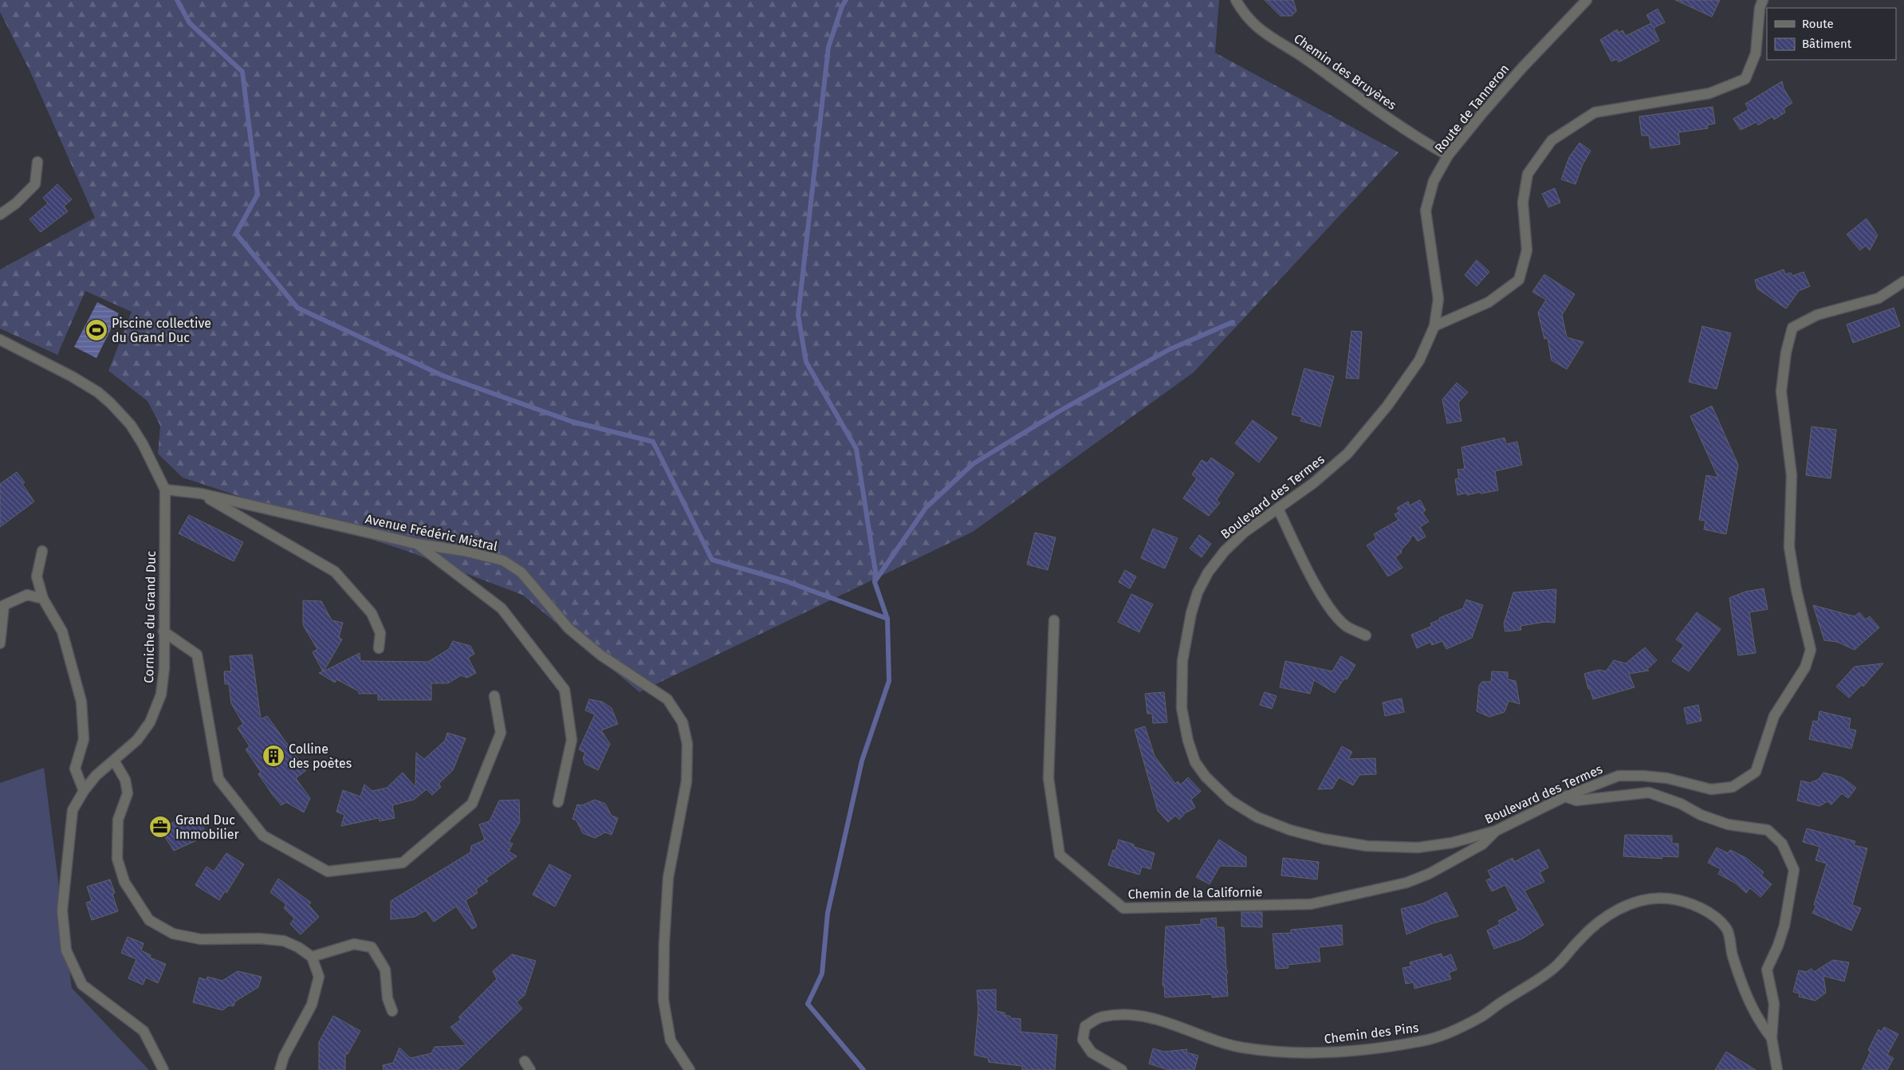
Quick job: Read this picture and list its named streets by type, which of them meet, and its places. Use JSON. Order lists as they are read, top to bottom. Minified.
{"streets":{"street":["Chemin des Bruyères","Route de Tanneron","Boulevard des Termes","Avenue Frédéric Mistral","Corniche du Grand Duc","Chemin de la Californie","Chemin des Pins"]},"crossings":[["Chemin des Bruyères","Route de Tanneron"],["Route de Tanneron","Boulevard des Termes"],["Boulevard des Termes","Chemin de la Californie"],["Avenue Frédéric Mistral","Corniche du Grand Duc"]],"places":{"sports":["Piscine collective du Grand Duc"],"building":["Colline des poètes"],"office":["Grand Duc Immobilier"]},"legend":["Route","Bâtiment"]}
